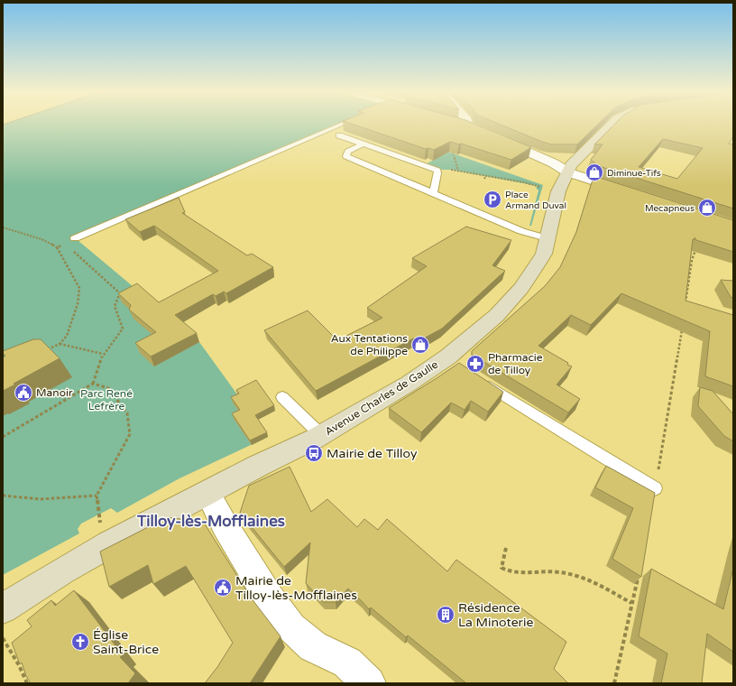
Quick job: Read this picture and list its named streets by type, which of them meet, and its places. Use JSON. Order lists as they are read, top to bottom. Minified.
{"streets":{"street":["Avenue Charles de Gaulle"]},"districts":["Tilloy-lès-Mofflaines"],"parks":["Parc René Lefrère"],"places":{"shop":["Diminue-Tifs","Mecapneus","Aux Tentations de Philippe"],"parking":["Place Armand Duval"],"pharmacy":["Pharmacie de Tilloy"],"public building":["Manoir","Mairie de Tilloy-lès-Mofflaines"],"bus stop":["Mairie de Tilloy"],"building":["Résidence La Minoterie"],"church":["Église Saint-Brice"]}}
